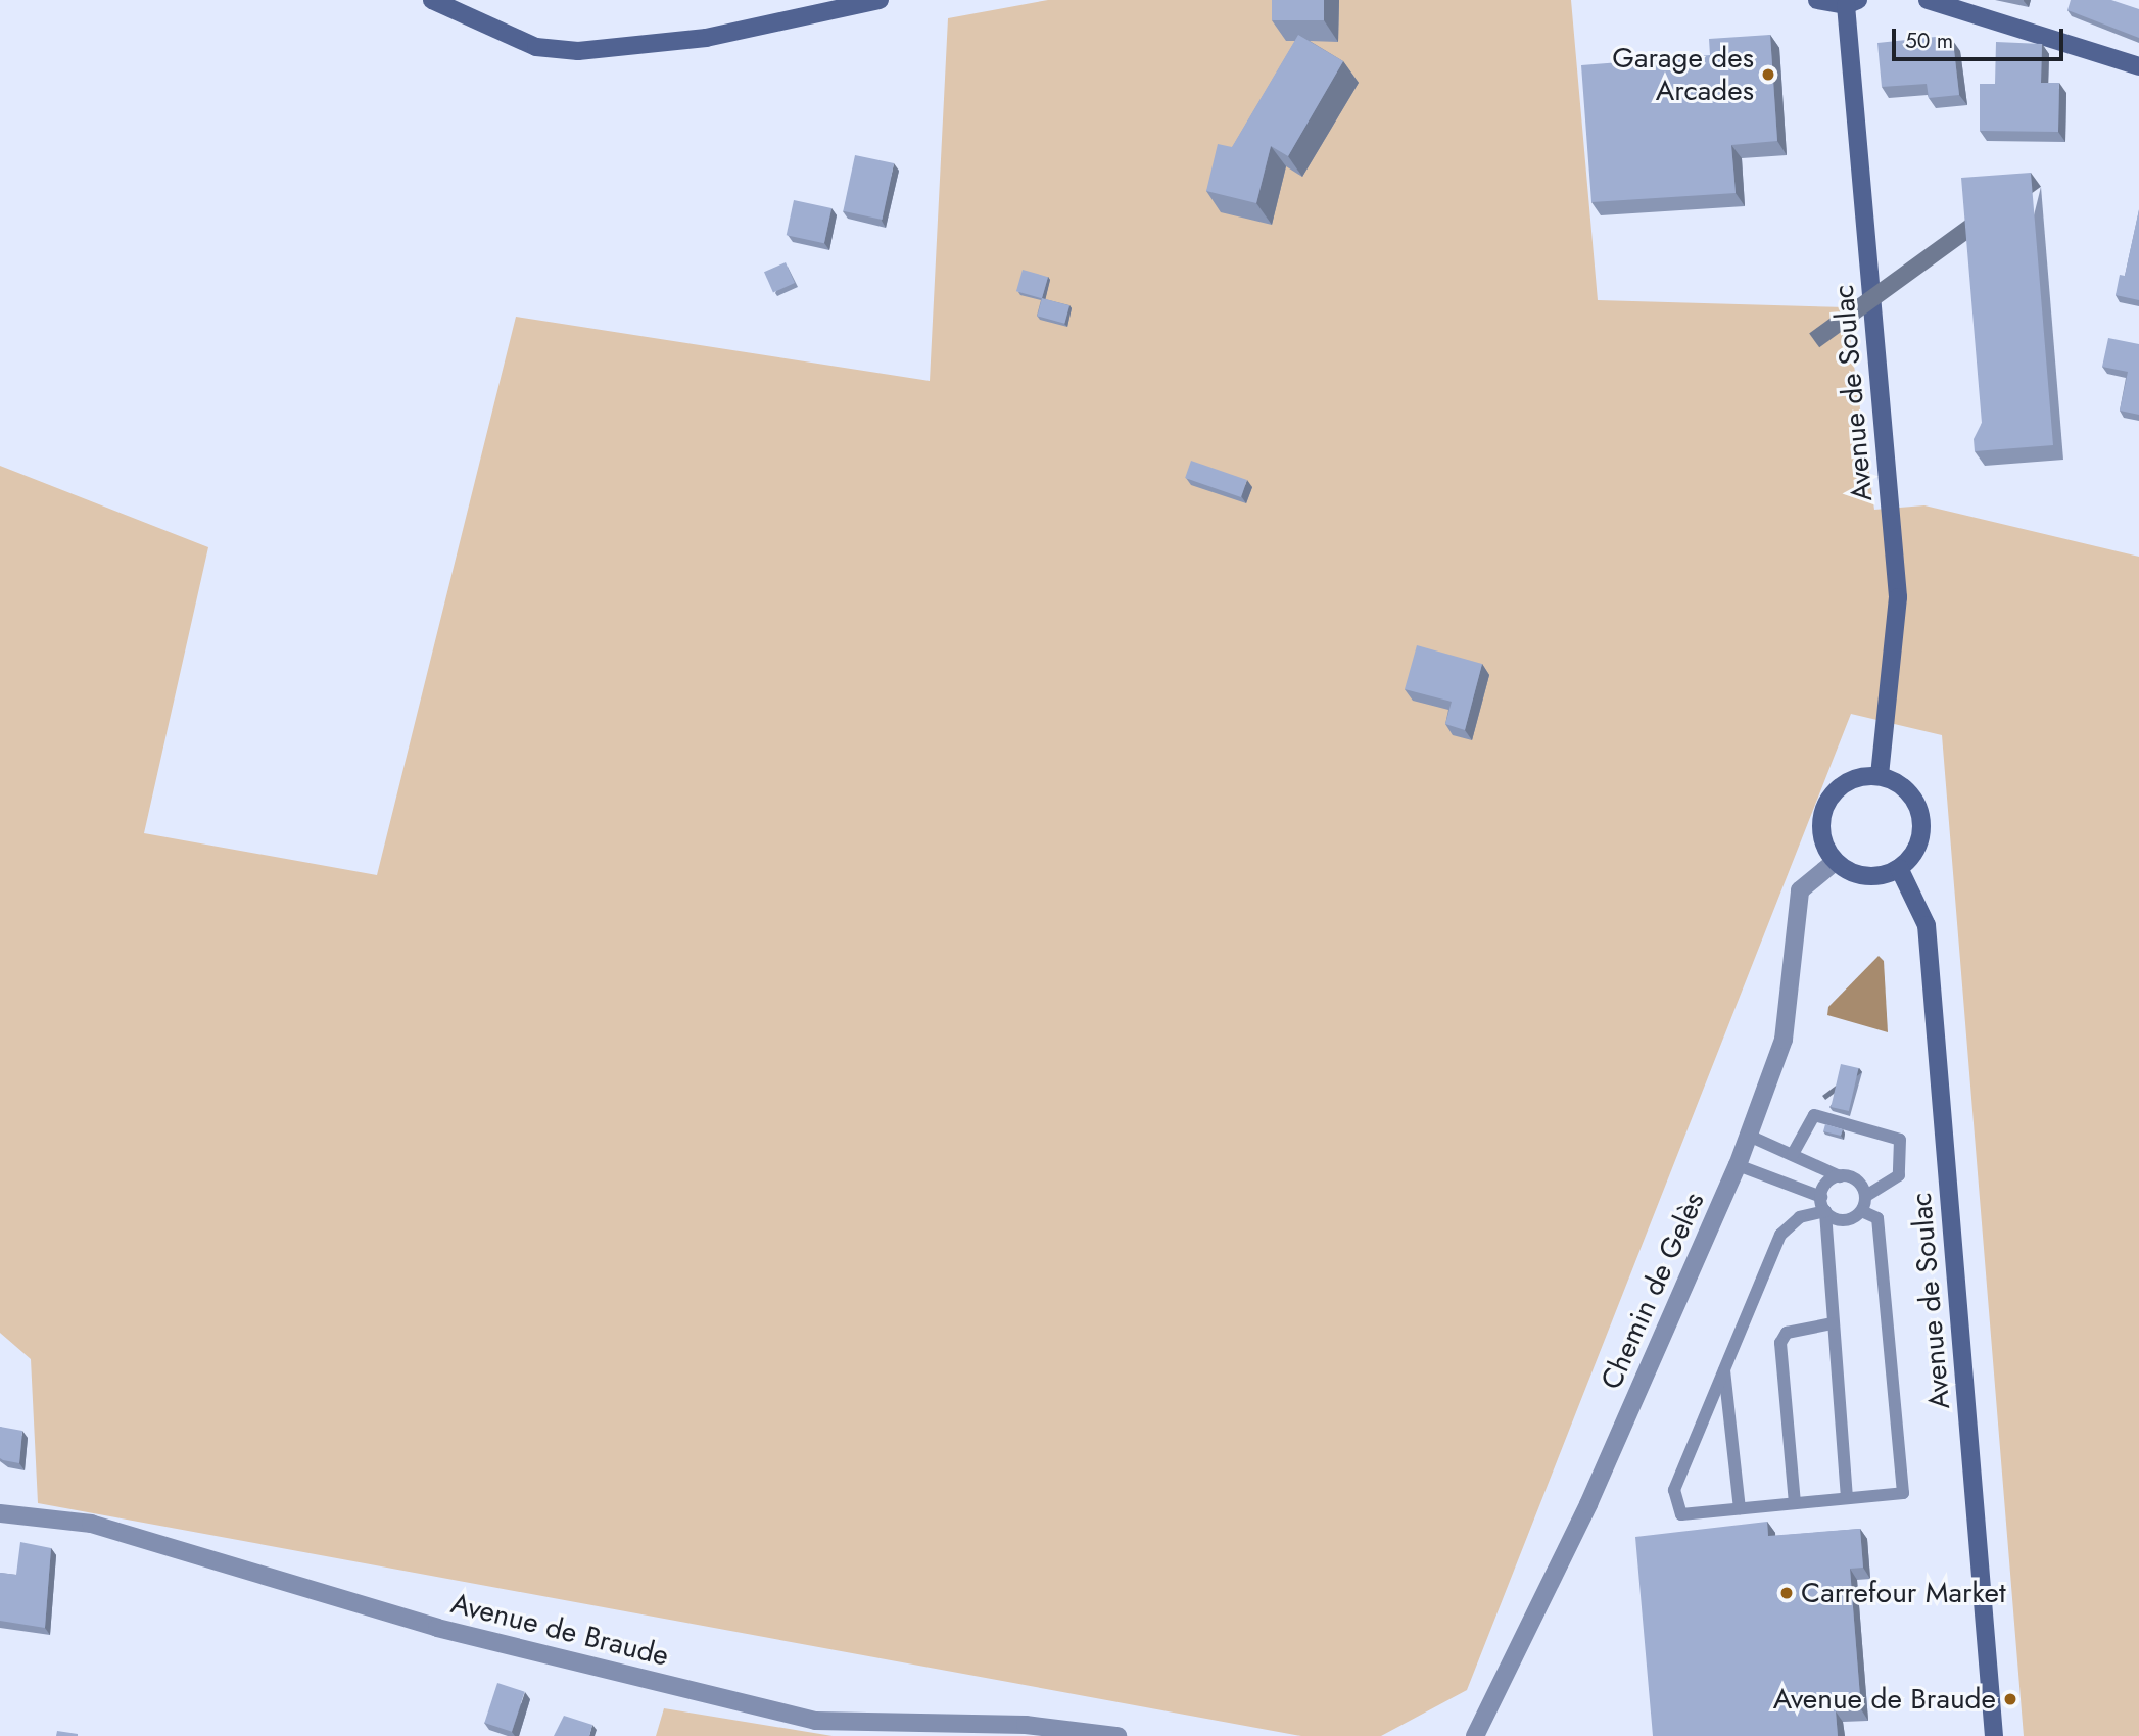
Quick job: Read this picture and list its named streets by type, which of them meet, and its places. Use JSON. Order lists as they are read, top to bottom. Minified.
{"streets":{"main road":["Avenue de Soulac"],"street":["Chemin de Gelès","Avenue de Braude"]},"crossings":[["Avenue de Soulac","Chemin de Gelès"]],"places":["Garage des Arcades","Carrefour Market","Avenue de Braude"],"scale_bar":"50 m"}
